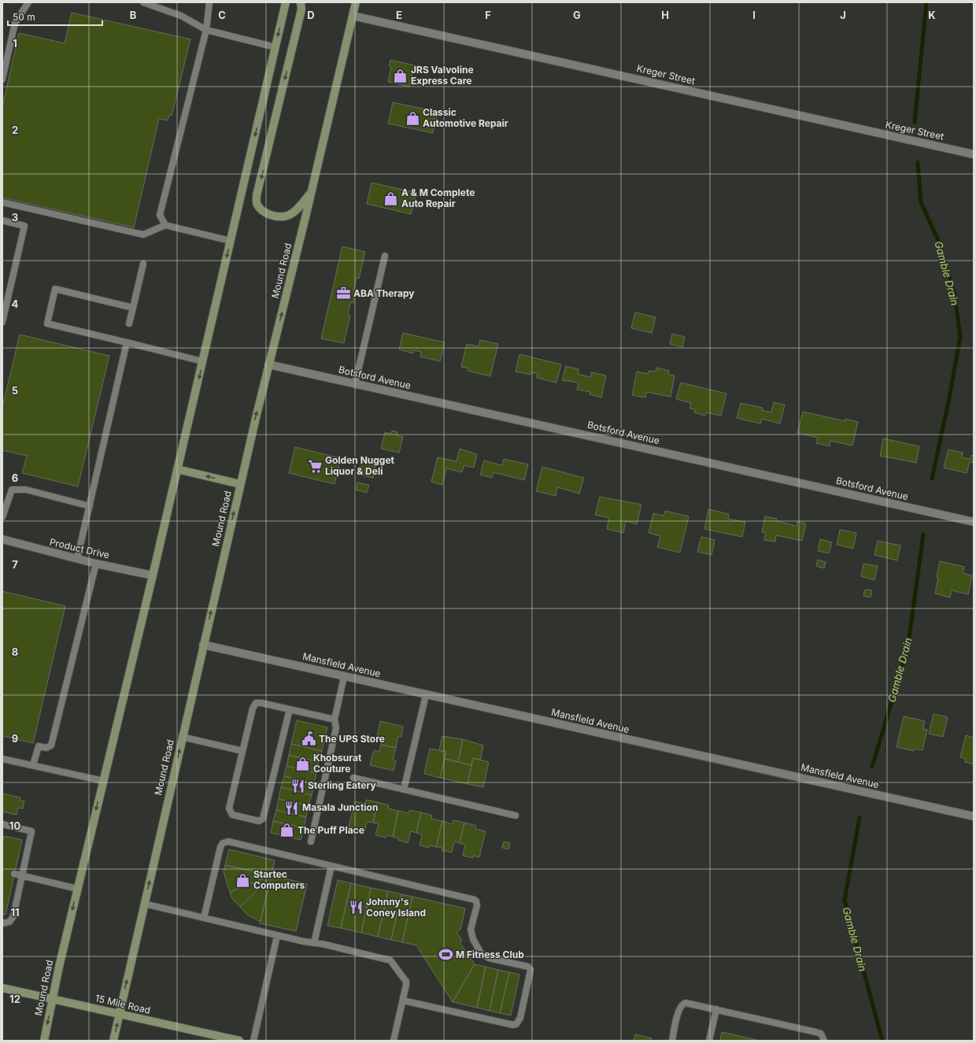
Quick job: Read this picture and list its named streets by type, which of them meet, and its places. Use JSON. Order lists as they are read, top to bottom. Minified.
{"streets":{"main road":["Mound Road","15 Mile Road"],"street":["Kreger Street","Botsford Avenue","Product Drive","Mansfield Avenue"]},"crossings":[["Kreger Street","Mound Road"],["Mound Road","Botsford Avenue"],["Mound Road","Product Drive"],["Mound Road","Mansfield Avenue"],["Mound Road","15 Mile Road"]],"water":["Gamble Drain"],"places":{"shop":["JRS Valvoline Express Care","Classic Automotive Repair","A & M Complete Auto Repair","Khobsurat Couture","The Puff Place","Startec Computers"],"office":["ABA Therapy"],"supermarket":["Golden Nugget Liquor & Deli"],"public building":["The UPS Store"],"restaurant":["Sterling Eatery","Masala Junction","Johnny's Coney Island"],"sports":["M Fitness Club"]},"scale_bar":"50 m","grid":{"columns":["B","C","D","E","F","G","H","I","J","K"],"rows":["1","2","3","4","5","6","7","8","9","10","11","12"]}}
